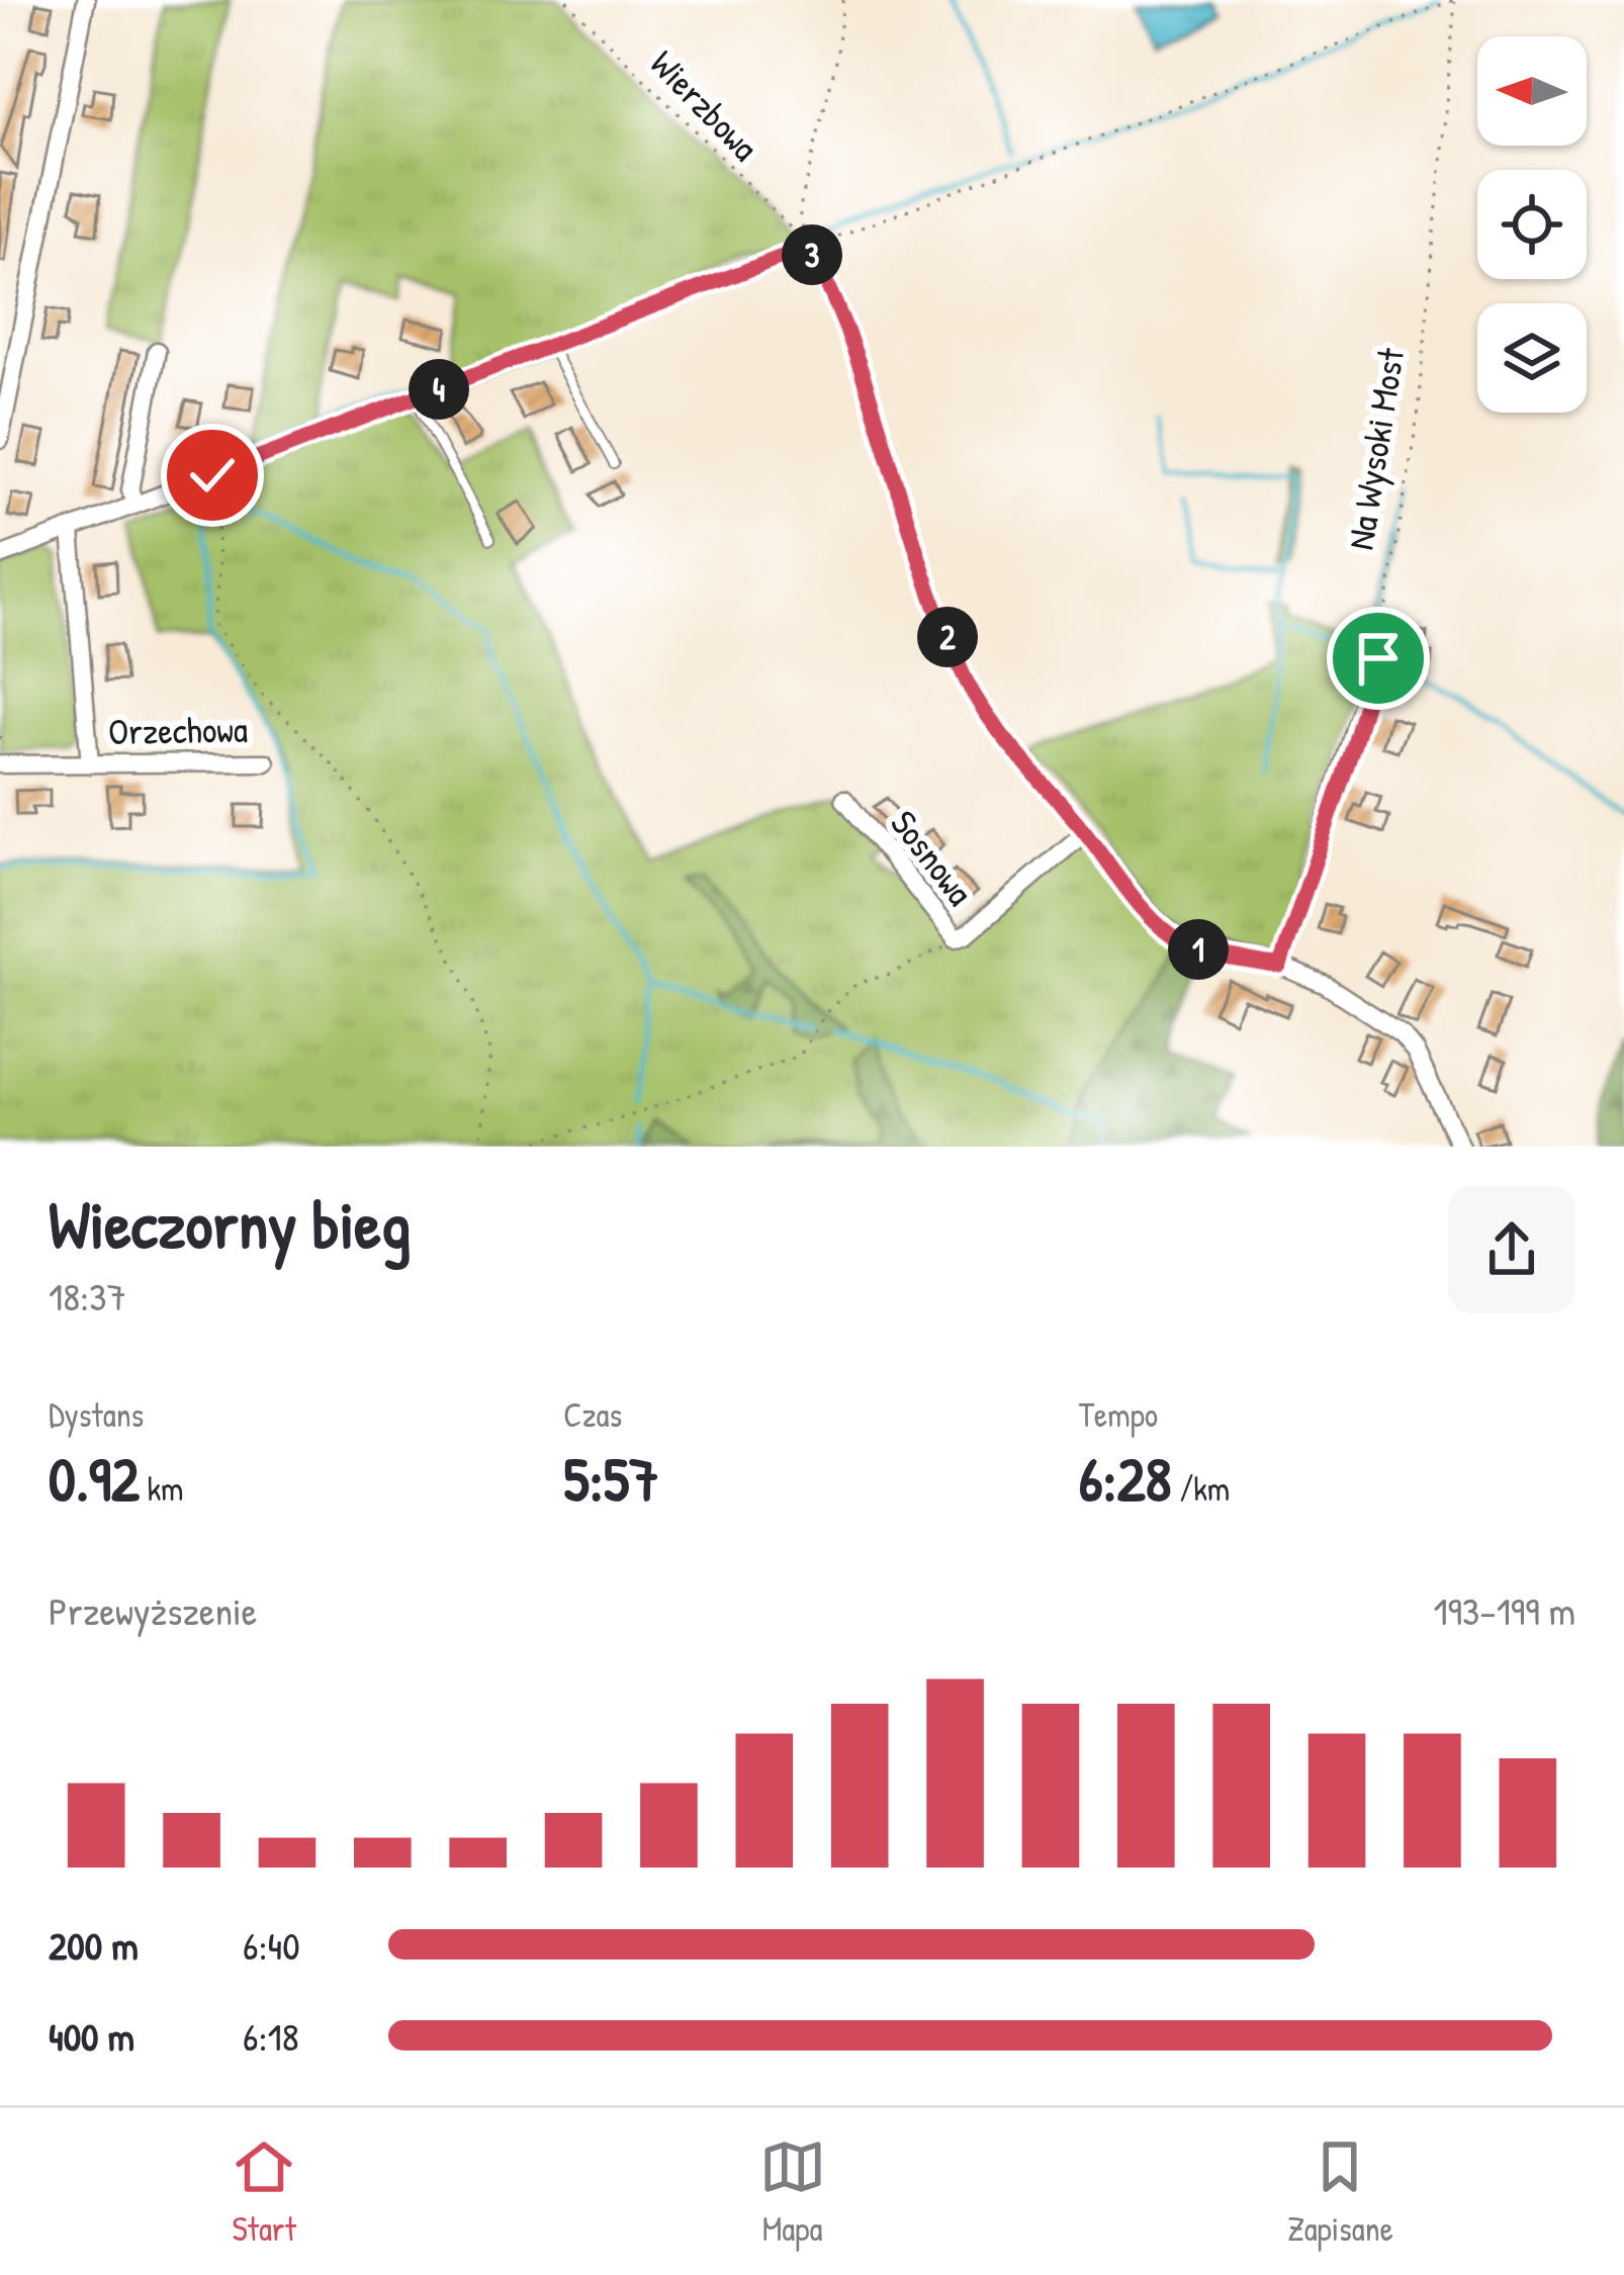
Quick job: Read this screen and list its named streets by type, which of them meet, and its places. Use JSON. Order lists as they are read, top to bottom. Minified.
{"streets":{"street":["Orzechowa","Sosnowa"],"path":["Wierzbowa","Na Wysoki Most"]},"north":"left","page":{"pins":["3","4","2","1"],"heading":["Wieczorny bieg","18:37"],"stats":[["Dystans","0.92 km"],["Czas","5:57"],["Tempo","6:28 /km"]],"chart":["Przewyższenie","193–199 m"],"list":[{"name":"200 m","note":"6:40"},{"name":"400 m","note":"6:18"}],"tabs":["Start","Mapa","Zapisane"]}}
